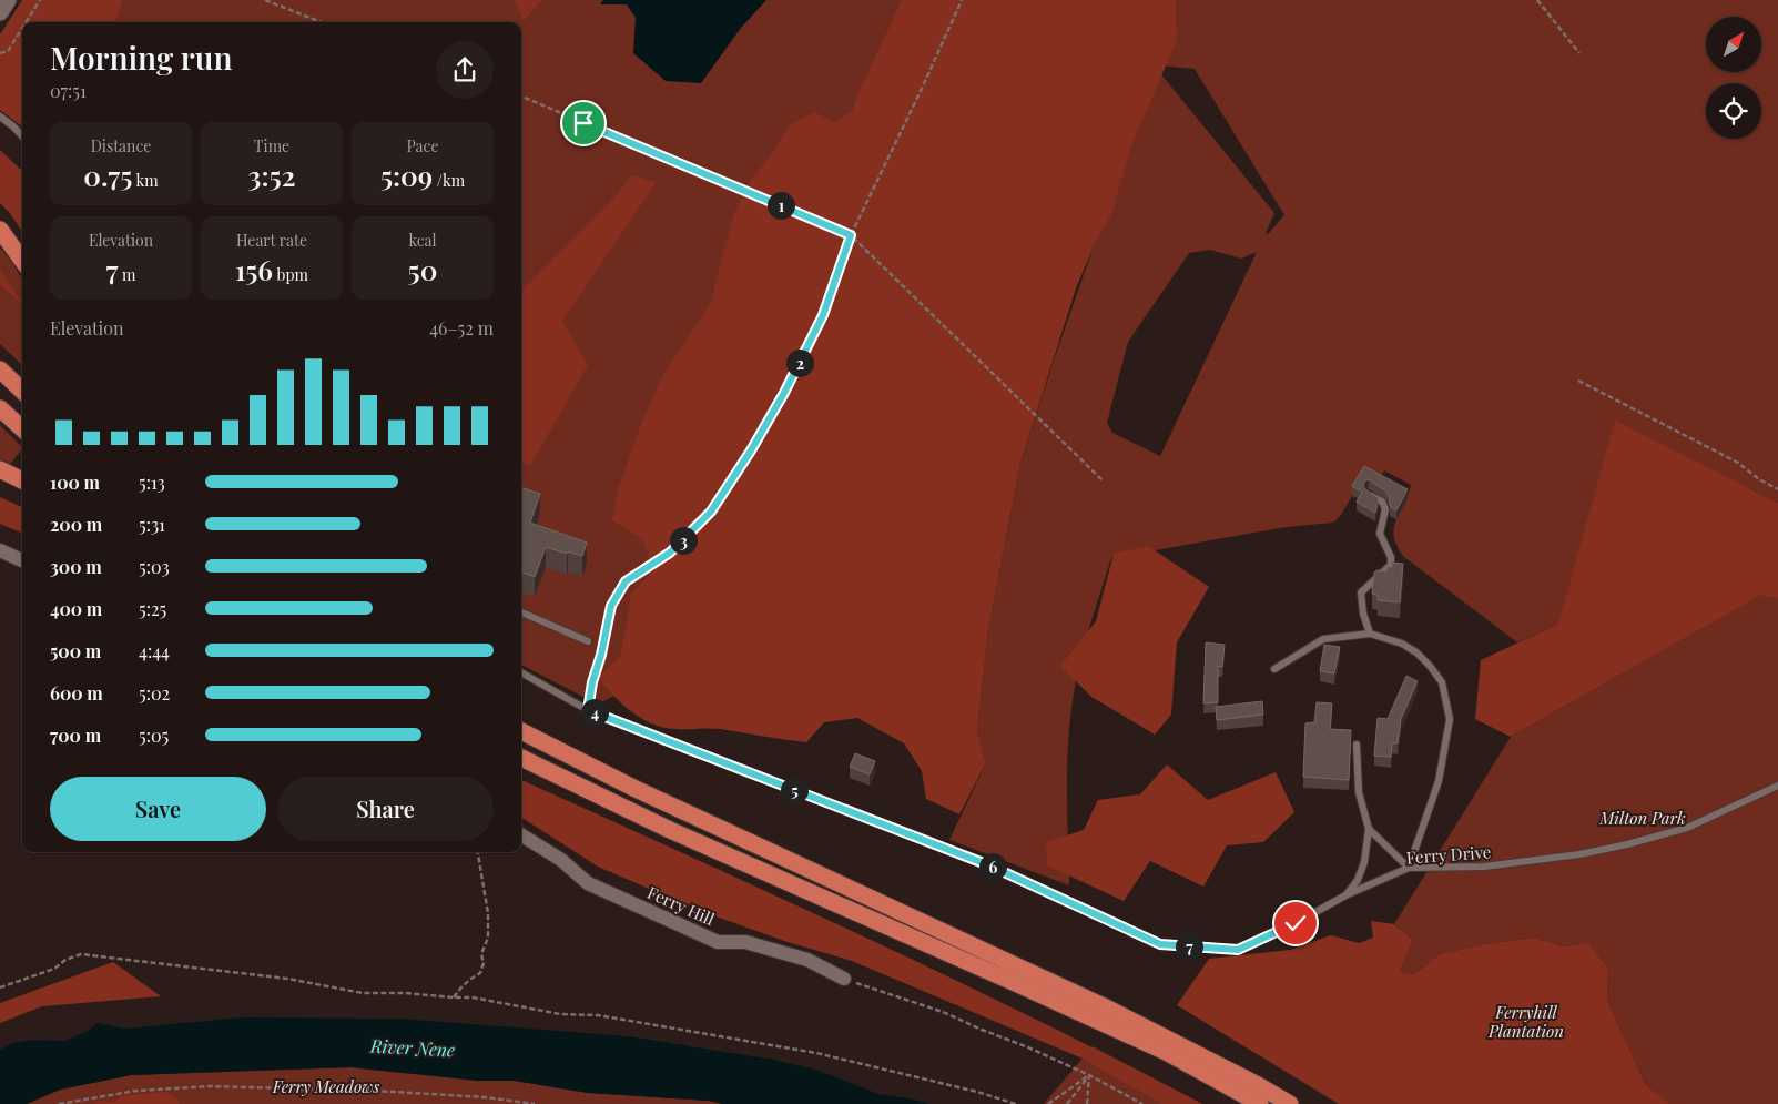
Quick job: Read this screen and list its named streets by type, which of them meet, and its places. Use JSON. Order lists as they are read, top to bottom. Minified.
{"streets":{"street":["Ferry Hill"],"lane":["Ferry Drive"]},"water":["River Nene"],"parks":["Milton Park","Ferryhill Plantation","Ferry Meadows"],"north":"top right","page":{"heading":["Morning run","07:51"],"stats":[["Distance","0.75 km"],["Time","3:52"],["Pace","5:09 /km"],["Elevation","7 m"],["Heart rate","156 bpm"],["kcal","50"]],"pins":["1","2","3","4","5","6","7"],"chart":["Elevation","46–52 m"],"list":[{"name":"100 m","note":"5:13"},{"name":"200 m","note":"5:31"},{"name":"300 m","note":"5:03"},{"name":"400 m","note":"5:25"},{"name":"500 m","note":"4:44"},{"name":"600 m","note":"5:02"},{"name":"700 m","note":"5:05"}],"buttons":["Save","Share"]}}
